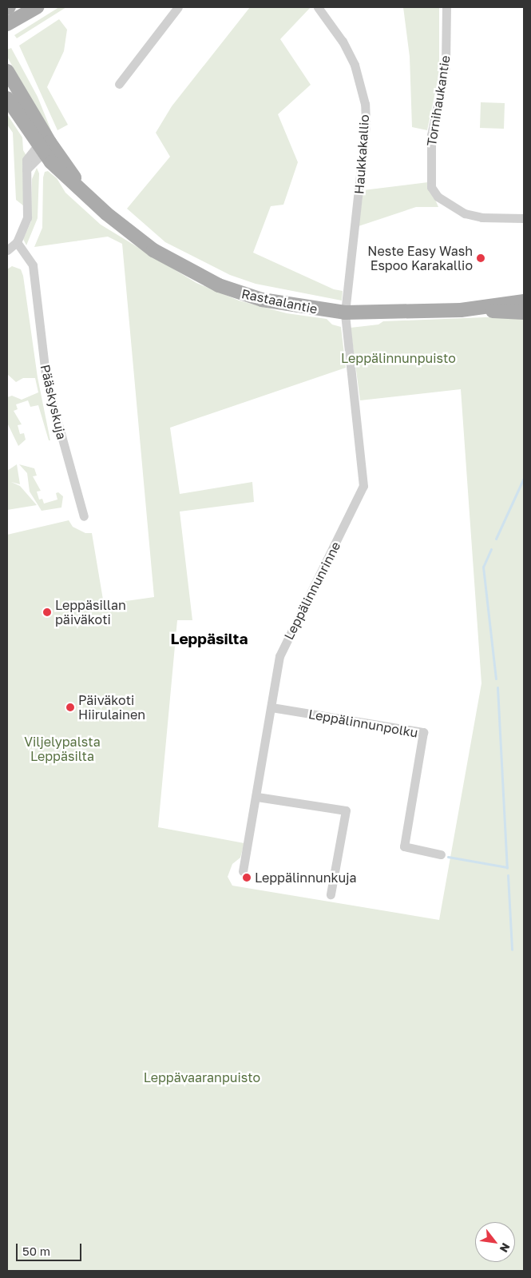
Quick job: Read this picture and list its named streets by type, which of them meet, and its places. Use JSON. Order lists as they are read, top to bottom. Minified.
{"streets":{"main road":["Rastaalantie"],"street":["Tornihaukantie","Haukkakallio","Pääskyskuja","Leppälinnunrinne","Leppälinnunpolku"]},"crossings":[["Haukkakallio","Rastaalantie"],["Haukkakallio","Leppälinnunrinne"],["Rastaalantie","Leppälinnunrinne"],["Leppälinnunrinne","Leppälinnunpolku"]],"districts":["Leppäsilta"],"parks":["Leppälinnunpuisto","Viljelypalsta Leppäsilta","Leppävaaranpuisto"],"places":["Neste Easy Wash Espoo Karakallio","Leppäsillan päiväkoti","Päiväkoti Hiirulainen","Leppälinnunkuja"],"scale_bar":"50 m","north":"bottom right"}
